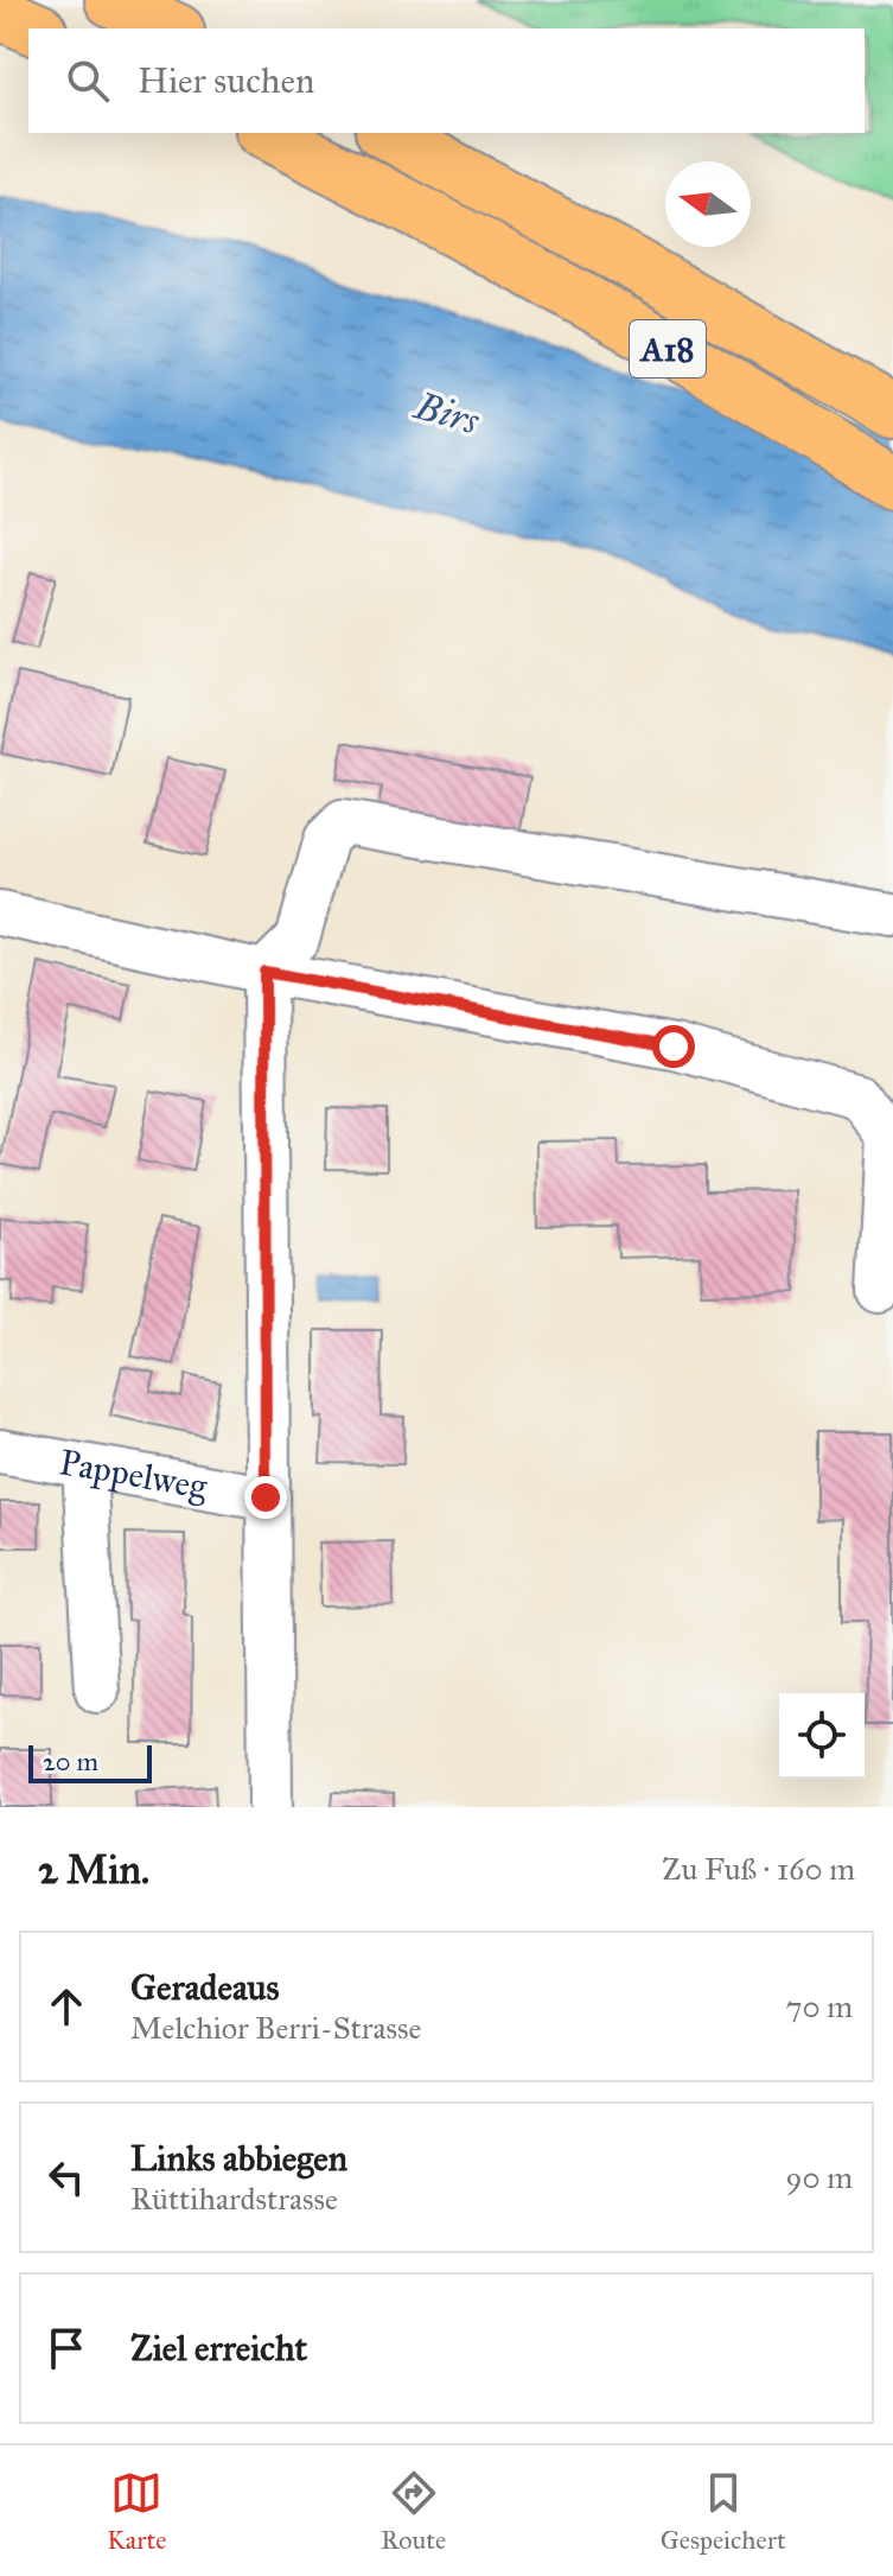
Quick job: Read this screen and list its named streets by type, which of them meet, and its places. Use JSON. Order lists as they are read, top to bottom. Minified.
{"streets":{"highway":["A18"],"street":["Pappelweg"]},"water":["Birs"],"scale_bar":"20 m","north":"left","page":{"search":"Hier suchen","scale":"20 m","heading":["2 Min.","Zu Fuß · 160 m"],"list":[["Geradeaus","Melchior Berri-Strasse","70 m"],["Links abbiegen","Rüttihardstrasse","90 m"],"Ziel erreicht"],"nav":["Karte","Route","Gespeichert"]}}
